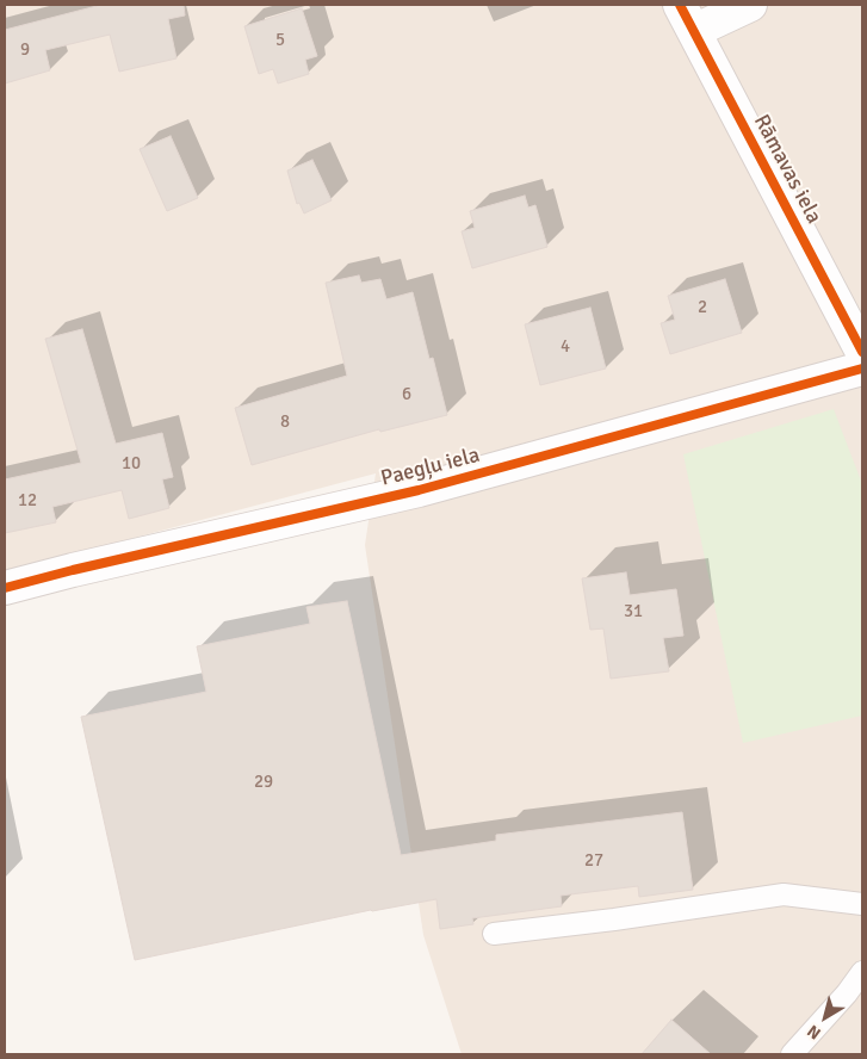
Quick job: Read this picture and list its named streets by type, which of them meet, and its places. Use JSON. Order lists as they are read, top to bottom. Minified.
{"streets":{"street":["Rāmavas iela","Paegļu iela"]},"house_numbers":["5","9","2","4","6","8","10","12","31","29","27"],"north":"bottom left"}
